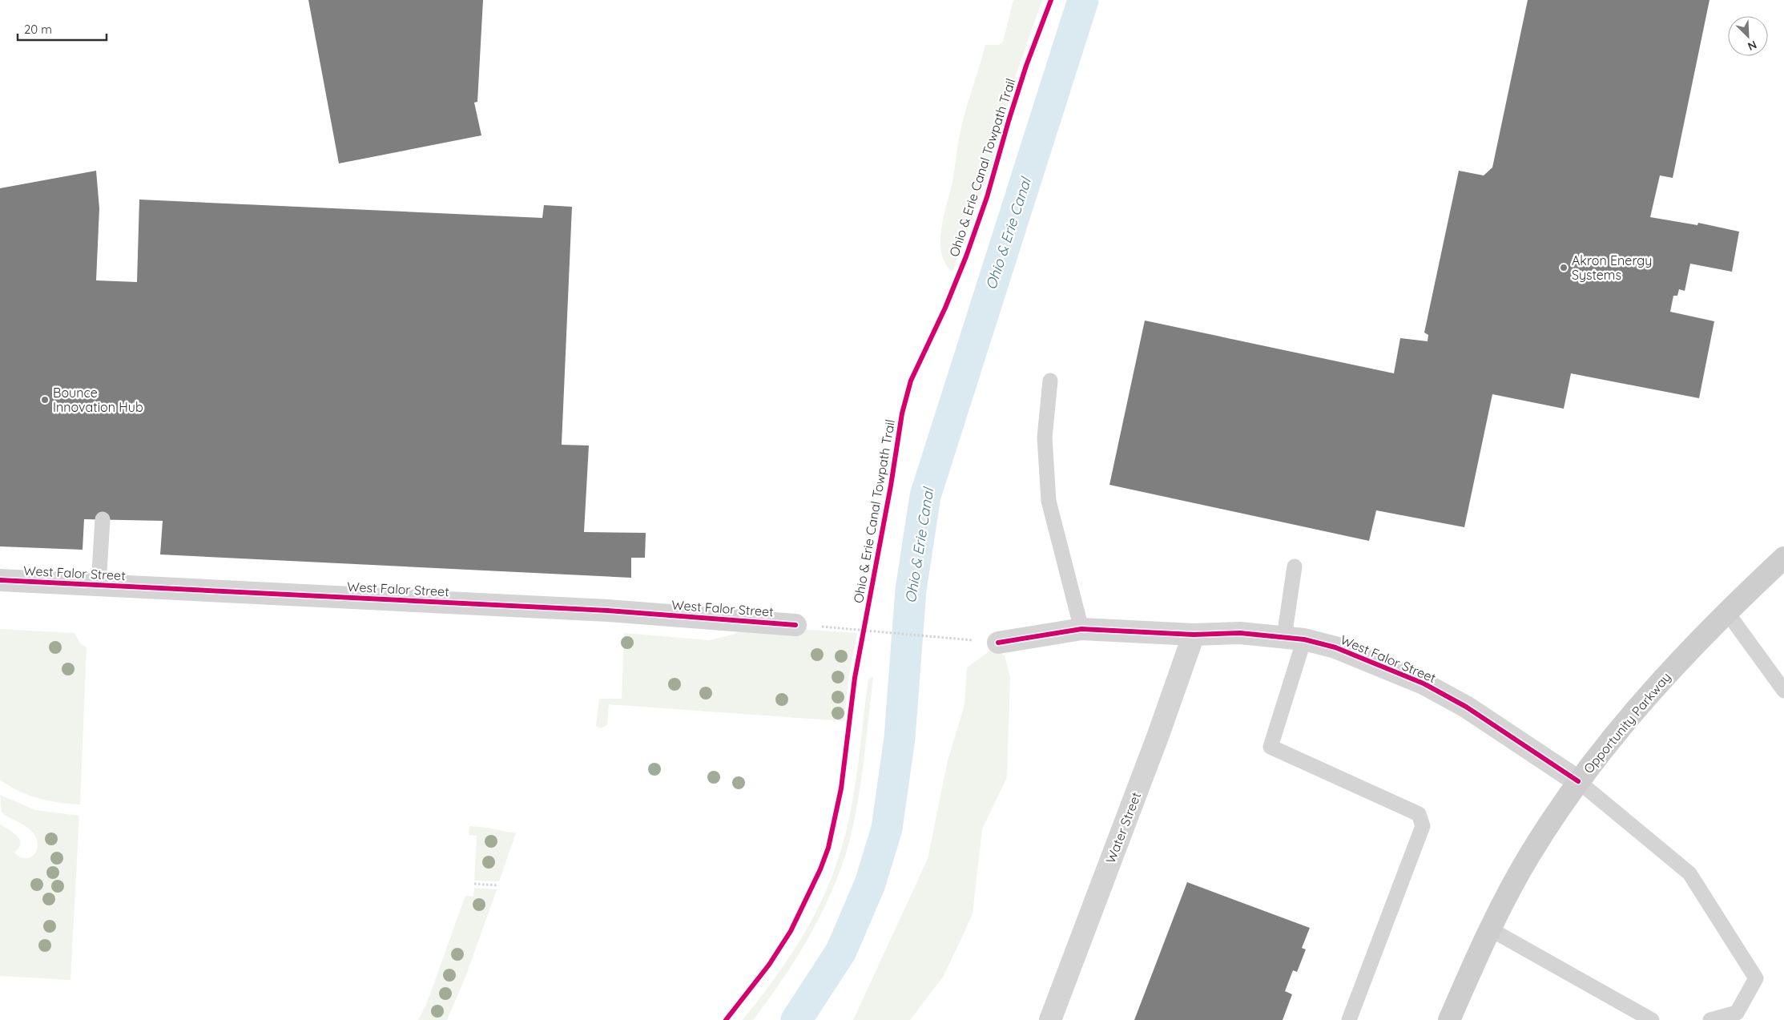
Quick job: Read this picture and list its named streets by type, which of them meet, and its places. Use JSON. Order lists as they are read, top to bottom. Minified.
{"streets":{"main road":["Opportunity Parkway"],"street":["West Falor Street","Water Street"],"cycle path":["Ohio & Erie Canal Towpath Trail"]},"crossings":[["West Falor Street","Opportunity Parkway"],["West Falor Street","Water Street"]],"water":["Ohio & Erie Canal"],"places":["Akron Energy Systems","Bounce Innovation Hub"],"scale_bar":"20 m","north":"bottom right"}
